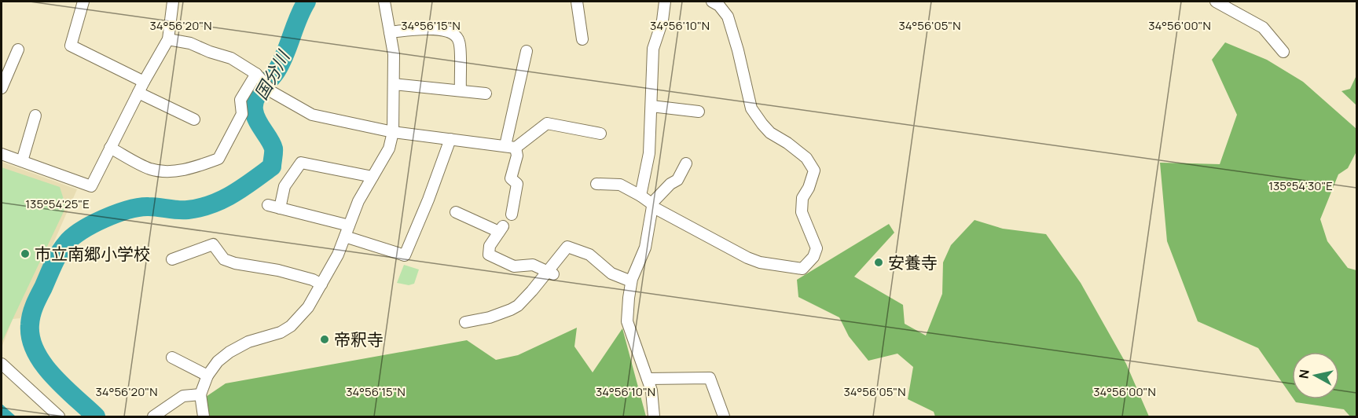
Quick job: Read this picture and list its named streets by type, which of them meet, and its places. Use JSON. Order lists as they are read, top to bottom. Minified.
{"water":["国分川"],"places":["市立南郷小学校","安養寺","帝釈寺"],"north":"left","coordinates":["34°56'20\"N","34°56'15\"N","34°56'10\"N","34°56'05\"N","34°56'00\"N","135°54'30\"E","135°54'25\"E"]}
